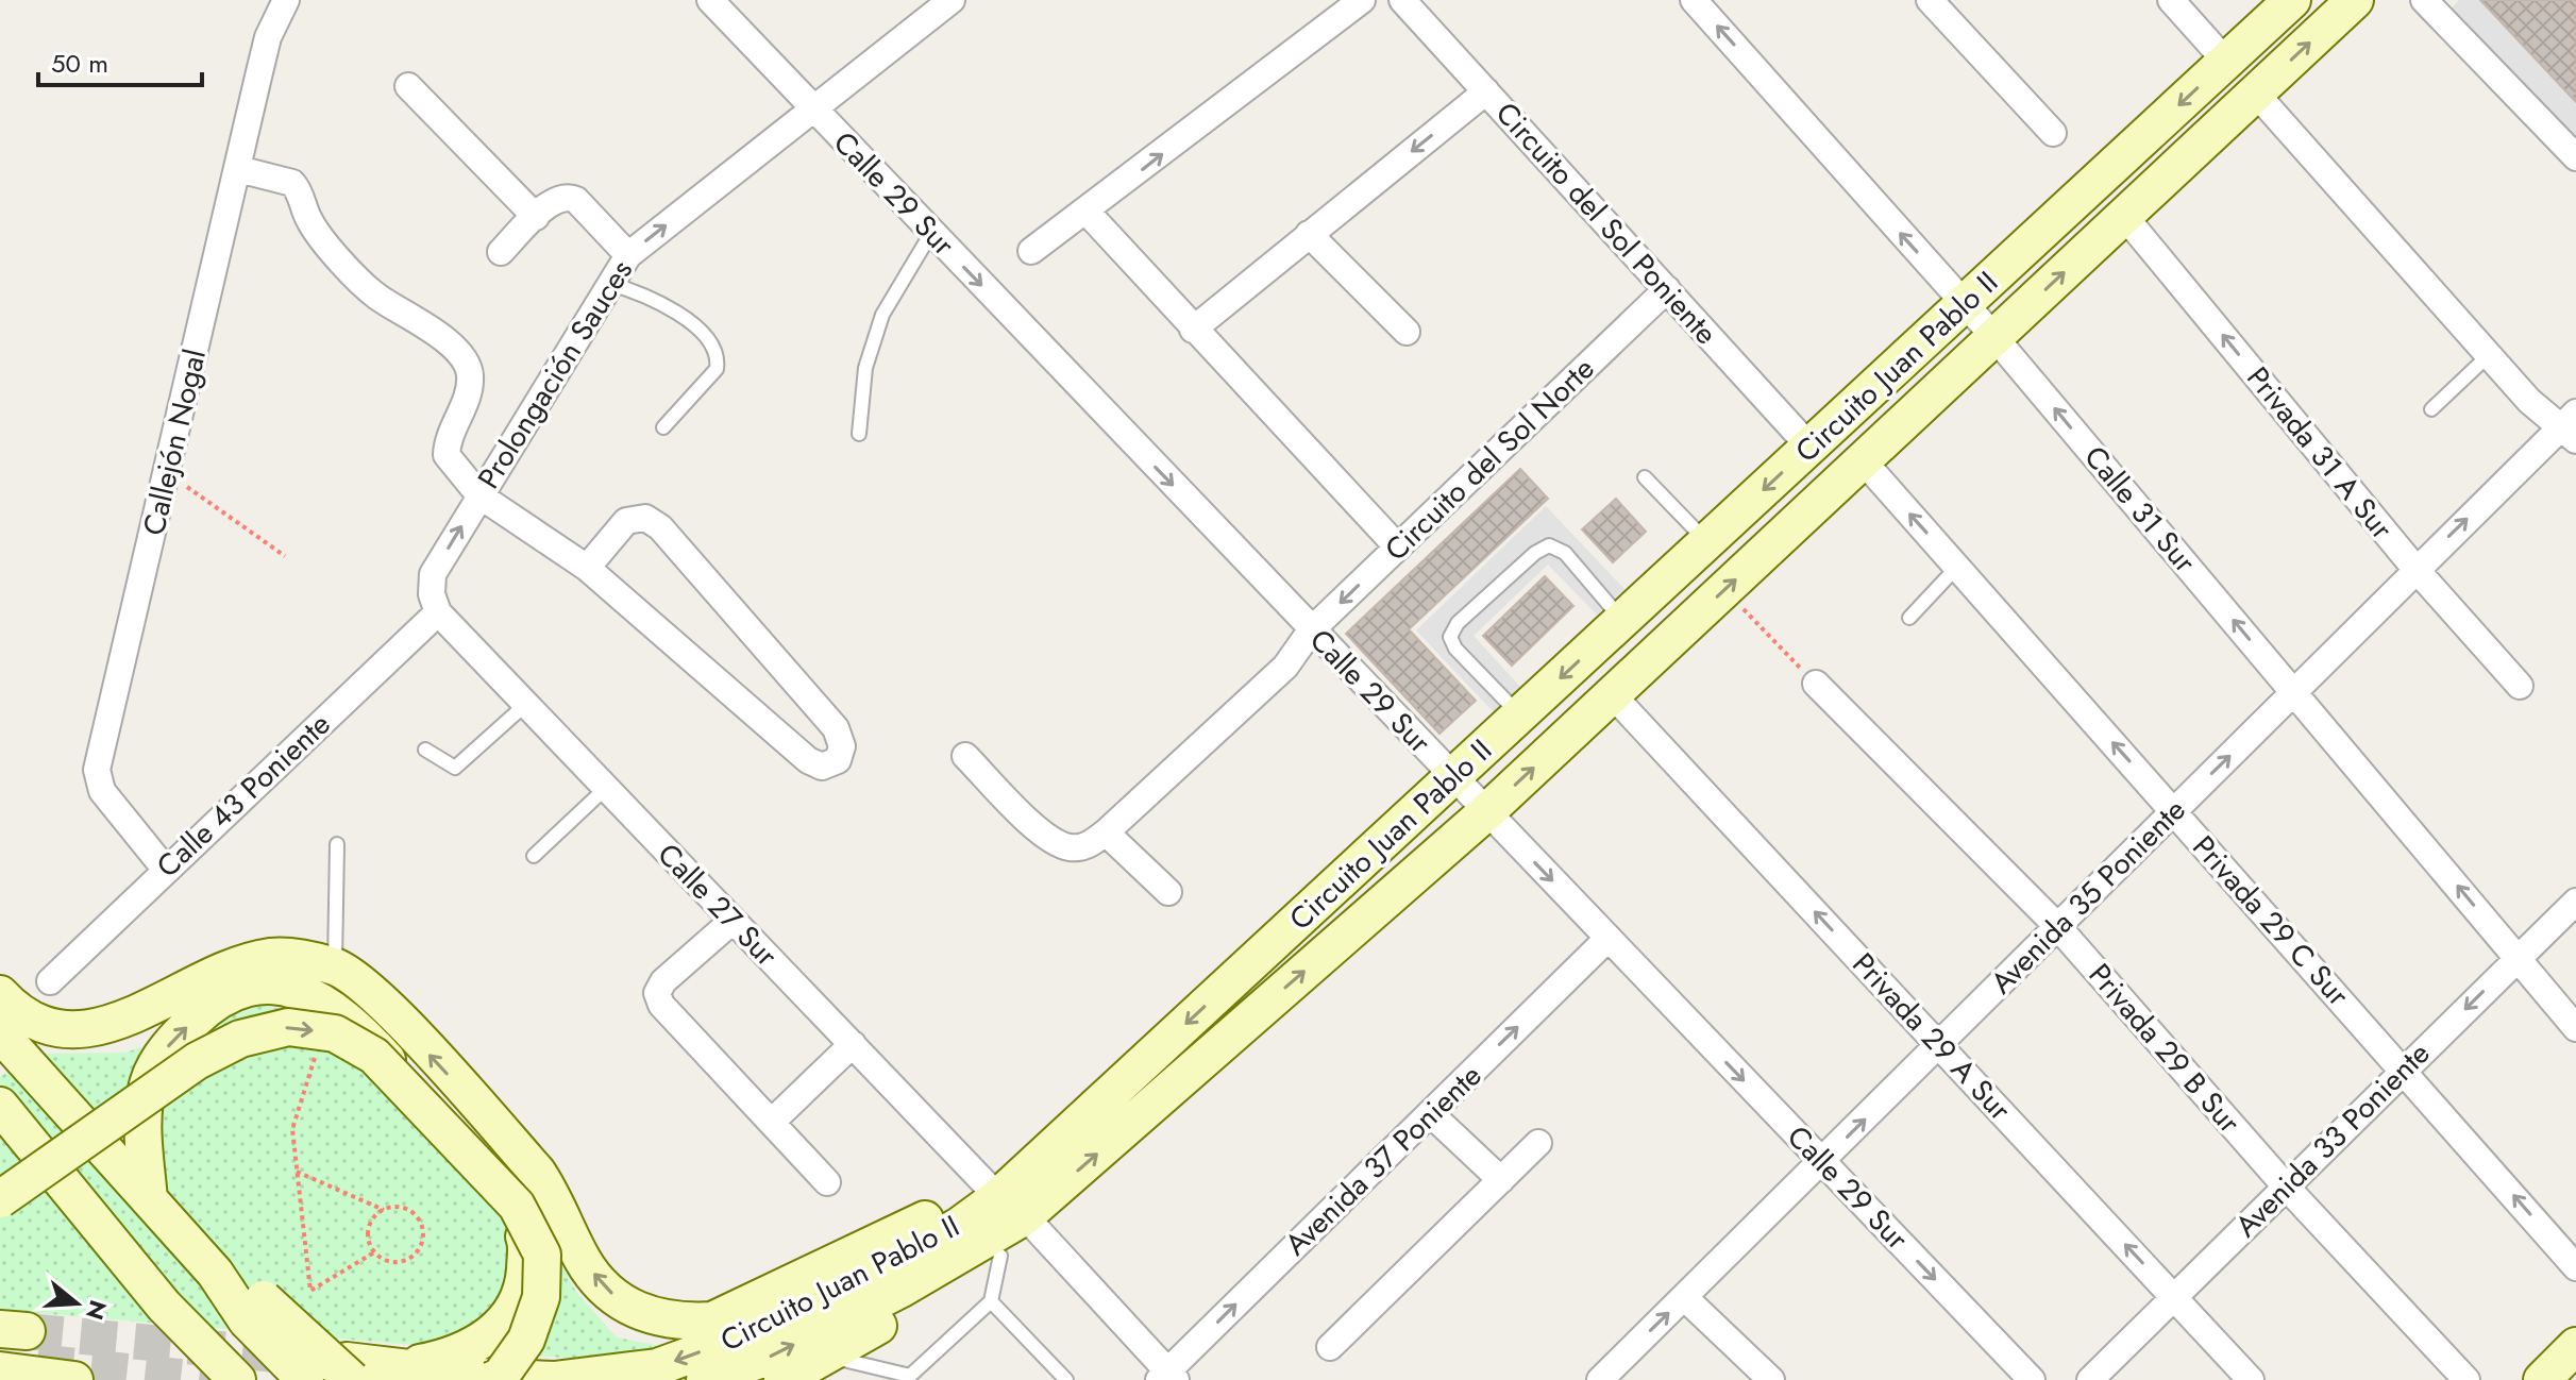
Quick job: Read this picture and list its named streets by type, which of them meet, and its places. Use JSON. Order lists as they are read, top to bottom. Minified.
{"streets":{"main road":["Circuito Juan Pablo II"],"street":["Calle 29 Sur","Circuito del Sol Poniente","Prolongación Sauces","Callejón Nogal","Privada 31 A Sur","Circuito del Sol Norte","Calle 31 Sur","Calle 43 Poniente","Avenida 35 Poniente","Calle 27 Sur","Privada 29 C Sur","Privada 29 A Sur","Privada 29 B Sur","Avenida 33 Poniente","Avenida 37 Poniente"]},"crossings":[["Calle 29 Sur","Circuito Juan Pablo II"],["Calle 29 Sur","Prolongación Sauces"],["Calle 29 Sur","Circuito del Sol Norte"],["Calle 29 Sur","Avenida 35 Poniente"],["Calle 29 Sur","Avenida 37 Poniente"],["Circuito del Sol Poniente","Circuito Juan Pablo II"],["Circuito del Sol Poniente","Circuito del Sol Norte"],["Circuito Juan Pablo II","Privada 31 A Sur"],["Circuito Juan Pablo II","Calle 31 Sur"],["Circuito Juan Pablo II","Calle 27 Sur"],["Circuito Juan Pablo II","Privada 29 C Sur"],["Circuito Juan Pablo II","Privada 29 A Sur"],["Prolongación Sauces","Calle 43 Poniente"],["Prolongación Sauces","Calle 27 Sur"],["Callejón Nogal","Calle 43 Poniente"],["Privada 31 A Sur","Avenida 35 Poniente"],["Calle 31 Sur","Avenida 35 Poniente"],["Calle 31 Sur","Avenida 33 Poniente"],["Calle 43 Poniente","Calle 27 Sur"],["Avenida 35 Poniente","Privada 29 C Sur"],["Avenida 35 Poniente","Privada 29 A Sur"],["Avenida 35 Poniente","Privada 29 B Sur"],["Calle 27 Sur","Avenida 37 Poniente"],["Privada 29 C Sur","Avenida 33 Poniente"],["Privada 29 A Sur","Avenida 33 Poniente"],["Privada 29 B Sur","Avenida 33 Poniente"]],"one_way":["Prolongación Sauces","Calle 31 Sur","Avenida 35 Poniente","Privada 29 C Sur","Privada 29 A Sur"],"scale_bar":"50 m","north":"right"}
